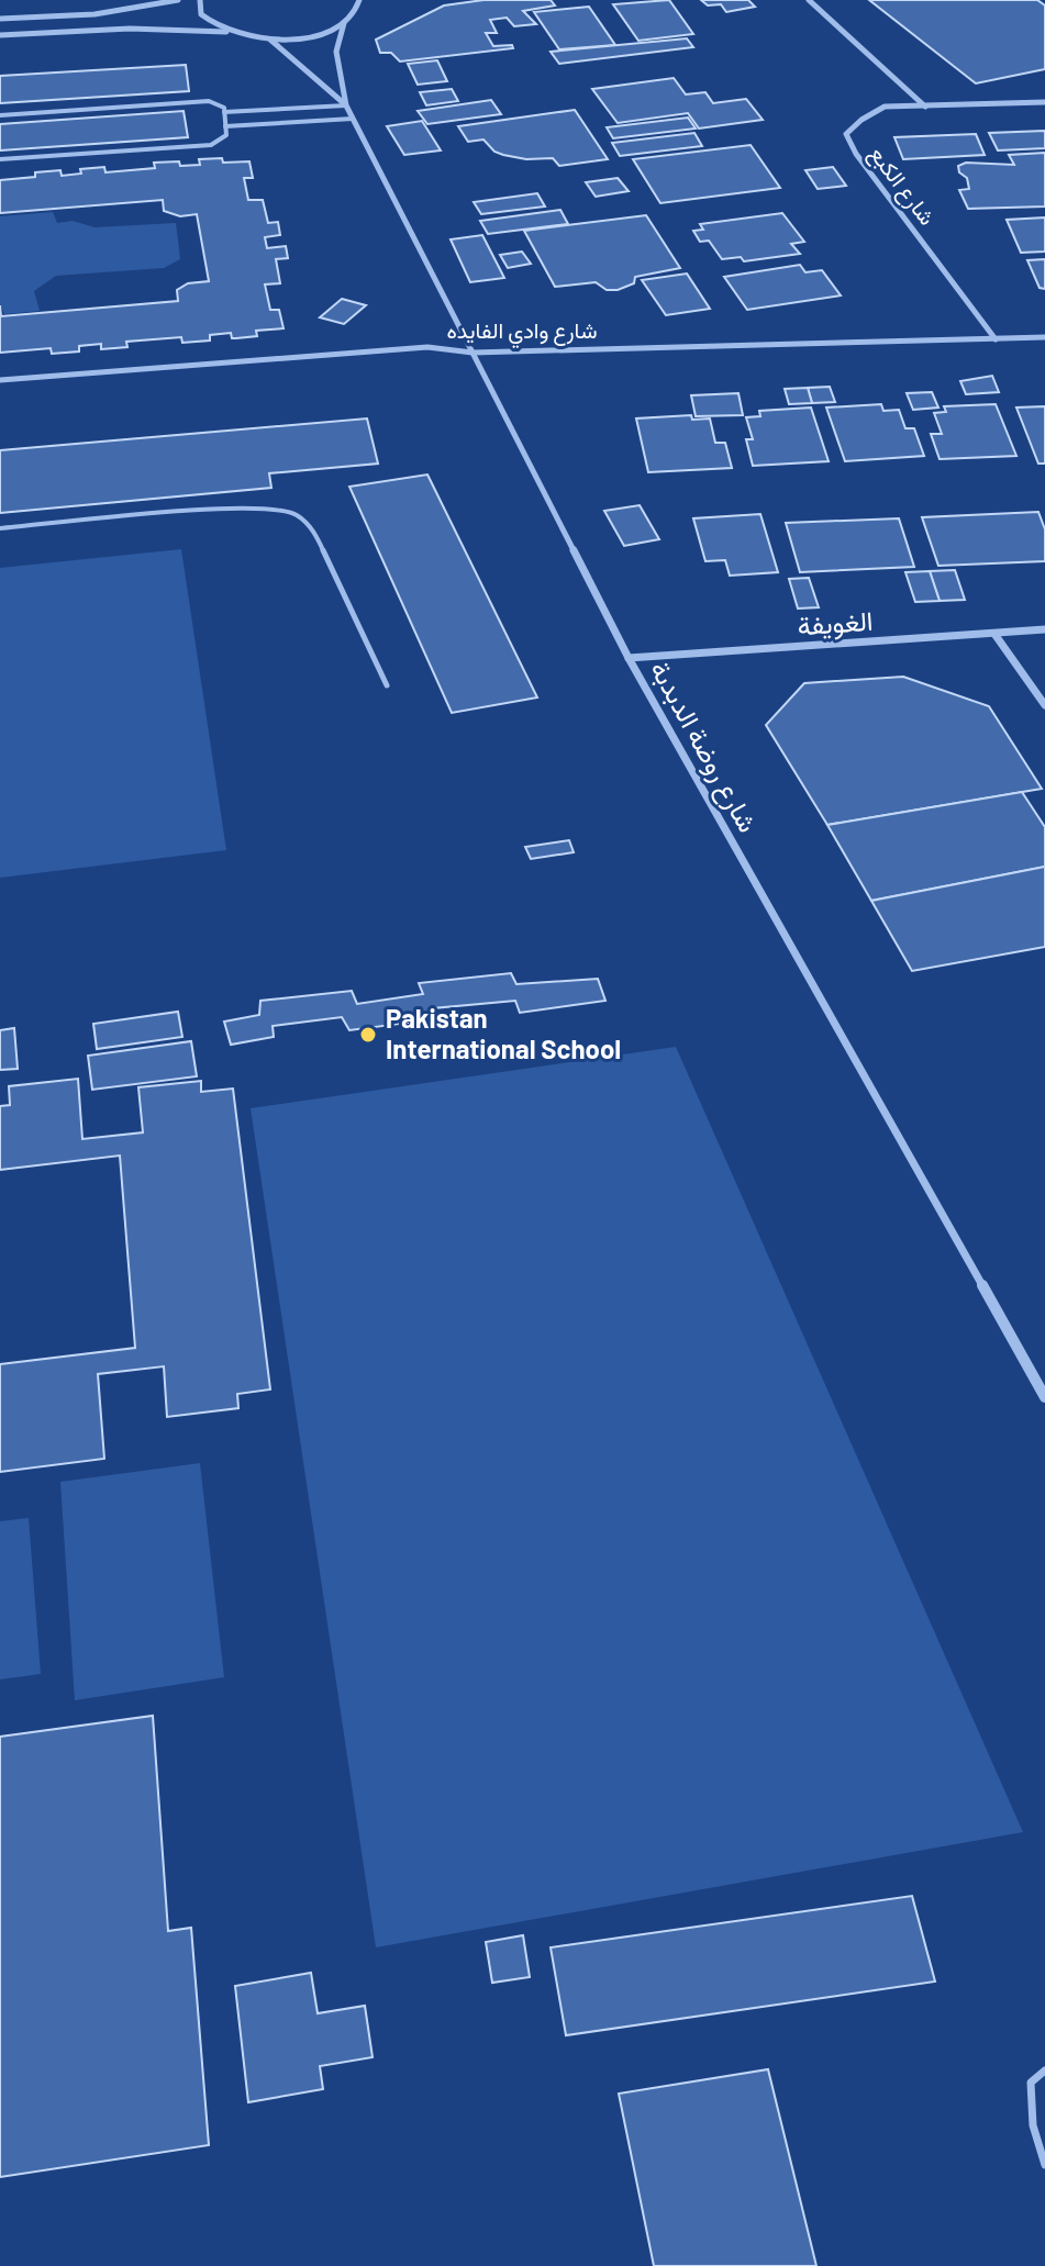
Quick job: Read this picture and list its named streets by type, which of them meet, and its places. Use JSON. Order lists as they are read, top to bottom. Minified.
{"streets":{"street":["شارع الكبع","شارع وادي الفايده","الغويفة","شارع روضة الدبدبة"]},"crossings":[["شارع الكبع","شارع وادي الفايده"],["شارع وادي الفايده","شارع روضة الدبدبة"],["الغويفة","شارع روضة الدبدبة"]],"places":["Pakistan International School"]}
